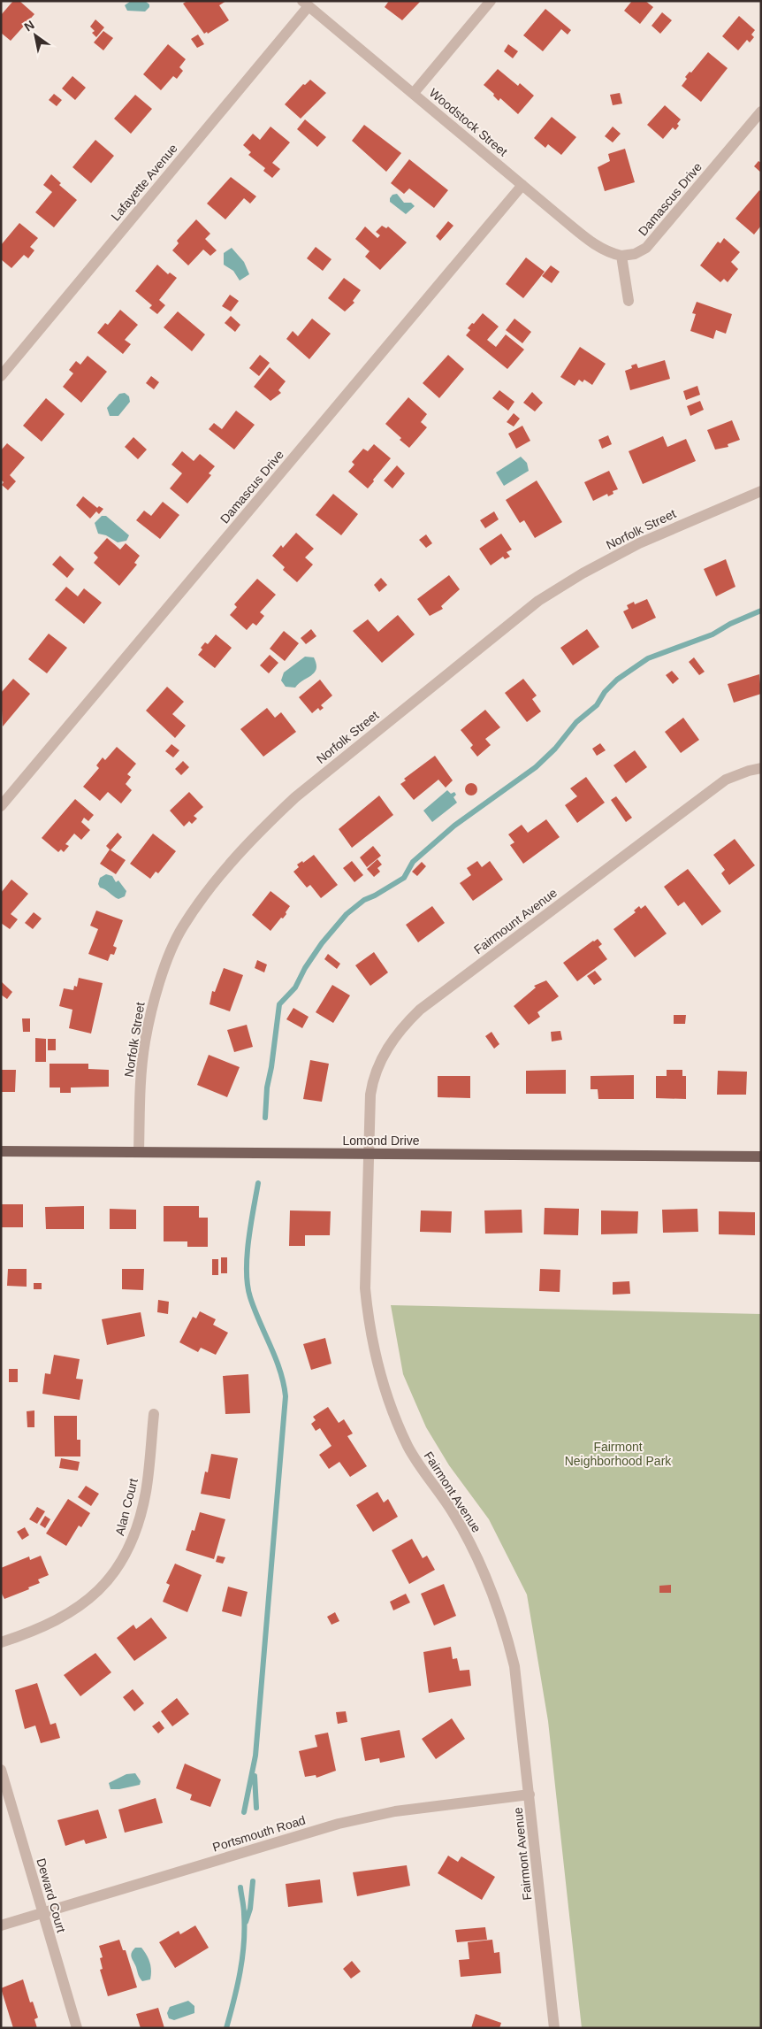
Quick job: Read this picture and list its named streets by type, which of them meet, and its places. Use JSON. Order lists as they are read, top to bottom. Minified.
{"streets":{"main road":["Lomond Drive"],"street":["Woodstock Street","Lafayette Avenue","Damascus Drive","Norfolk Street","Fairmount Avenue","Fairmont Avenue","Alan Court","Portsmouth Road","Deward Court"]},"crossings":[["Woodstock Street","Lafayette Avenue"],["Woodstock Street","Damascus Drive"],["Norfolk Street","Lomond Drive"],["Fairmount Avenue","Lomond Drive"],["Fairmount Avenue","Fairmont Avenue"],["Lomond Drive","Fairmont Avenue"],["Fairmont Avenue","Portsmouth Road"],["Portsmouth Road","Deward Court"]],"parks":["Fairmont Neighborhood Park"],"north":"top left"}
